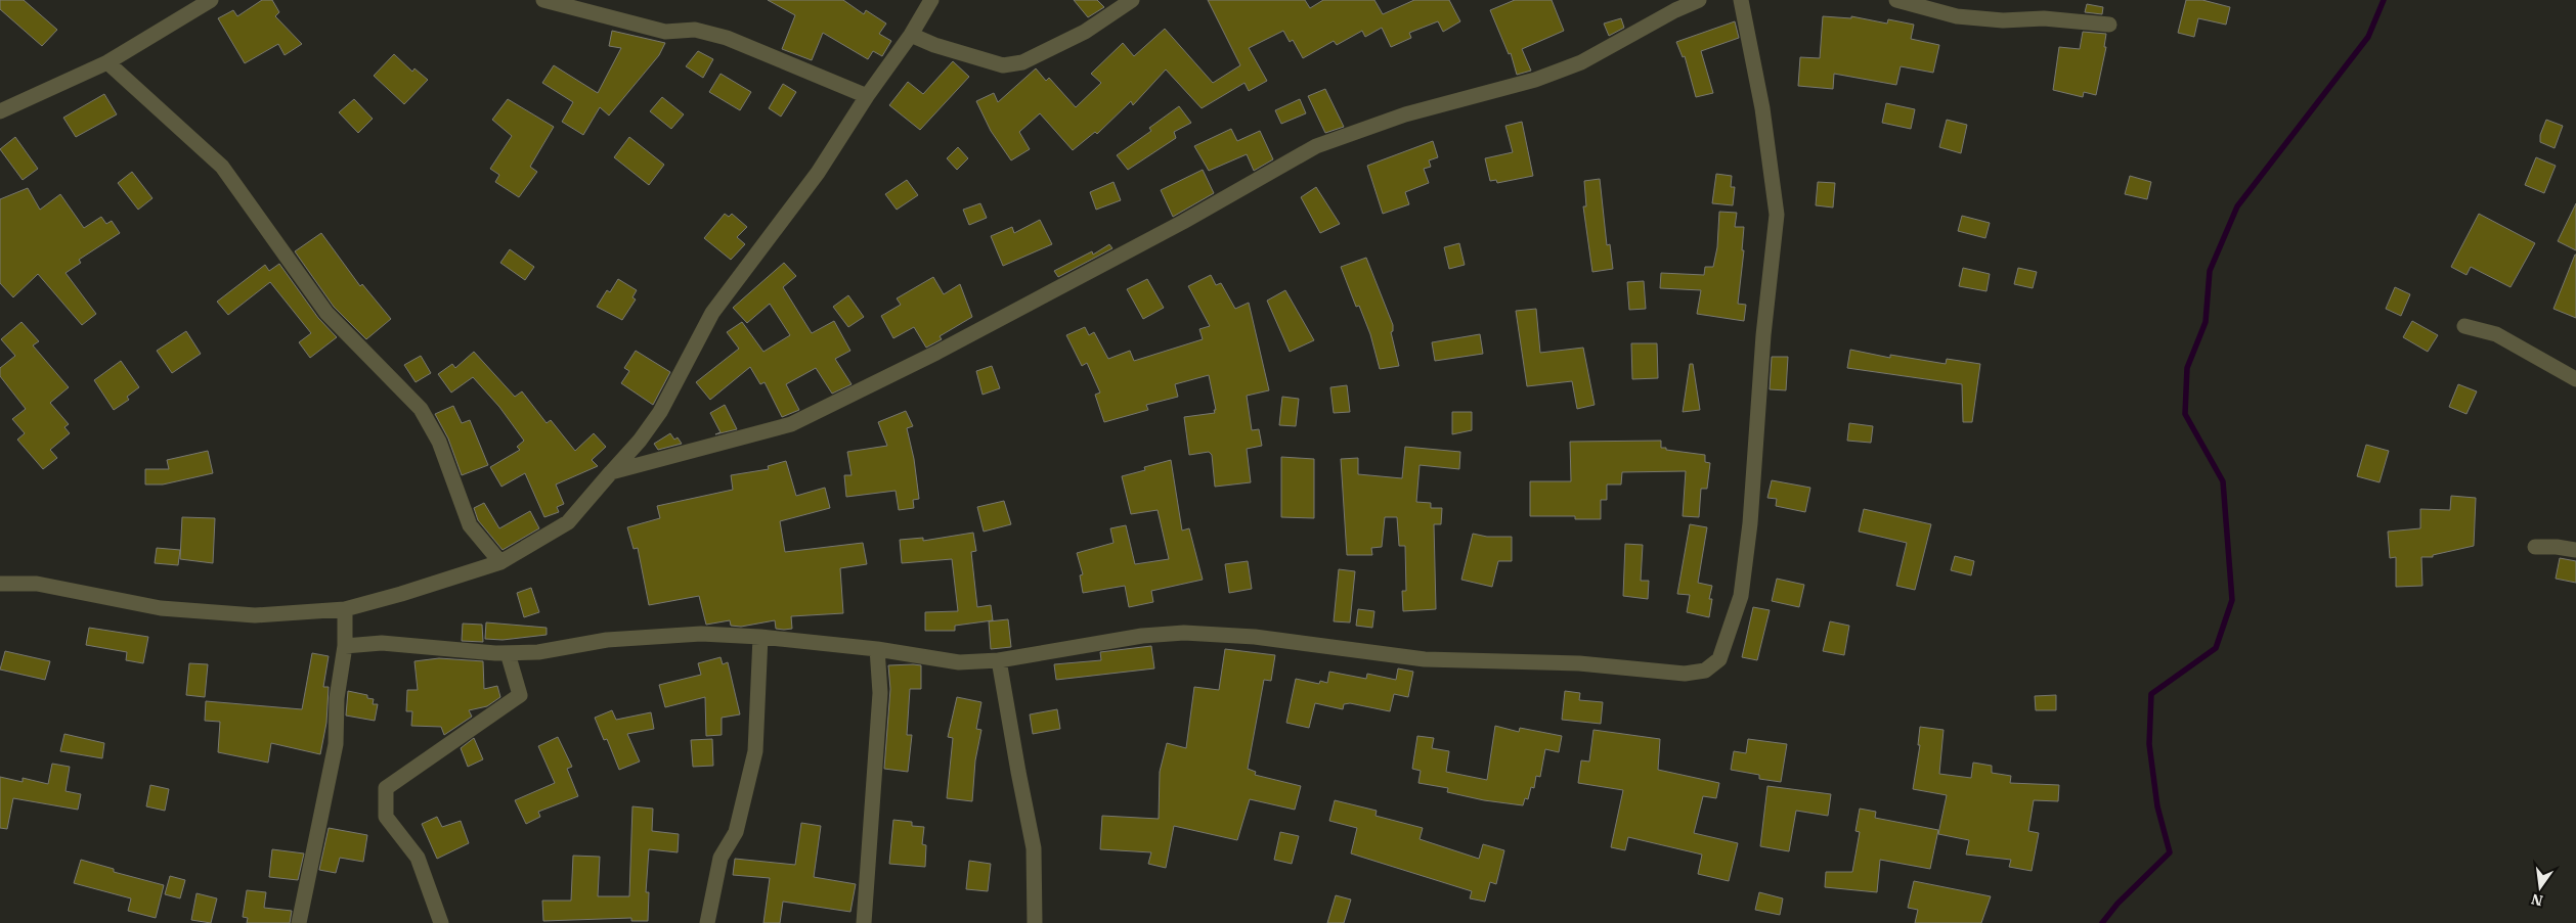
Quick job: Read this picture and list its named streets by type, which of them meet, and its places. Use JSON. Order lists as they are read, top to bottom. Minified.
{"north":"bottom"}
